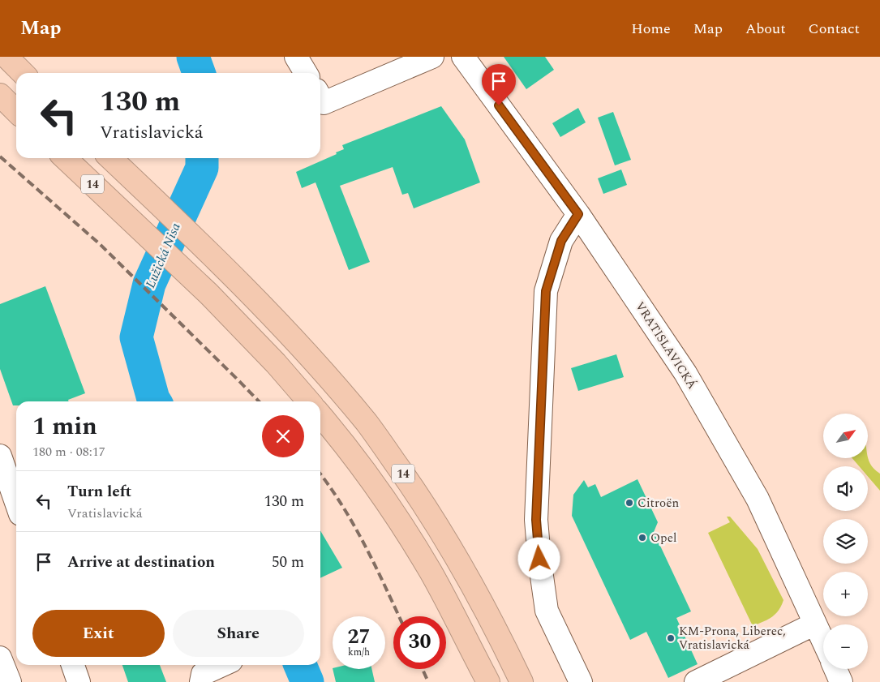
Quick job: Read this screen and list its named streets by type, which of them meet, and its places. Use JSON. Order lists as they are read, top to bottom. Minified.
{"streets":{"highway":["14"],"street":["VRATISLAVICKÁ"]},"water":["Lužická Nisa"],"places":["Citroën","Opel","KM-Prona, Liberec, Vratislavická"],"north":"top right","page":{"header":"Map","nav":["Home","Map","About","Contact"],"turn":["130 m","Vratislavická"],"heading":["1 min","180 m · 08:17"],"map_buttons":["+","−"],"list":[{"name":"Turn left","note":"Vratislavická","value":"130 m"},{"name":"Arrive at destination","value":"50 m"}],"buttons":["Exit","Share"],"speed":"27 km/h","limit":"30"}}
